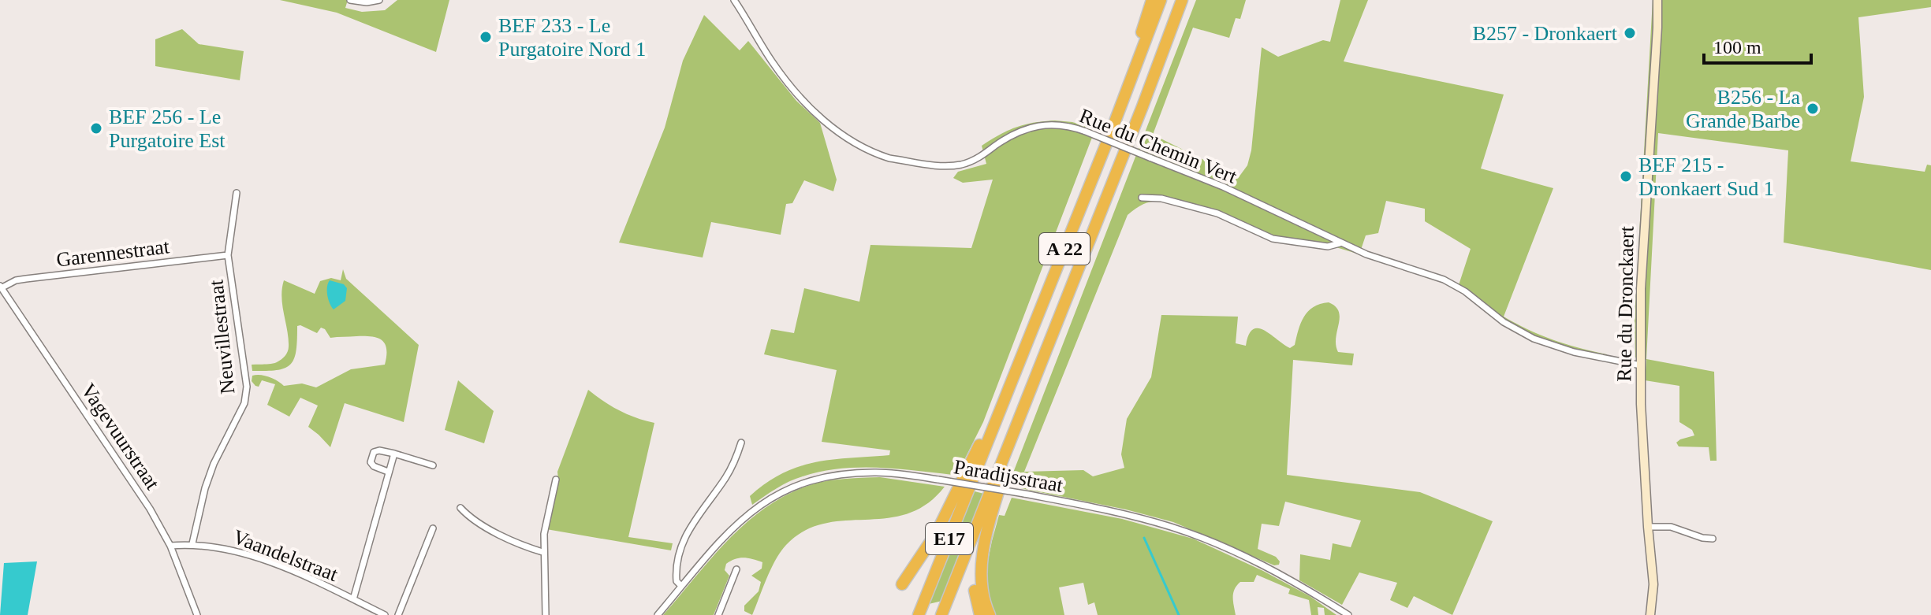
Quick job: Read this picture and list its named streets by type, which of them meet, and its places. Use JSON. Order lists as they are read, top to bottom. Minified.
{"streets":{"highway":["A 22","E17"],"main road":["Rue du Dronckaert"],"street":["Rue du Chemin Vert","Garennestraat","Neuvillestraat","Vagevuurstraat","Paradijsstraat","Vaandelstraat"]},"crossings":[["Rue du Chemin Vert","Rue du Dronckaert"],["A 22","E17"],["Garennestraat","Neuvillestraat"],["Garennestraat","Vagevuurstraat"],["Neuvillestraat","Vaandelstraat"],["Vagevuurstraat","Vaandelstraat"]],"places":["B257 - Dronkaert","BEF 233 - Le Purgatoire Nord 1","B256 - La Grande Barbe","BEF 256 - Le Purgatoire Est","BEF 215 - Dronkaert Sud 1"],"scale_bar":"100 m"}
